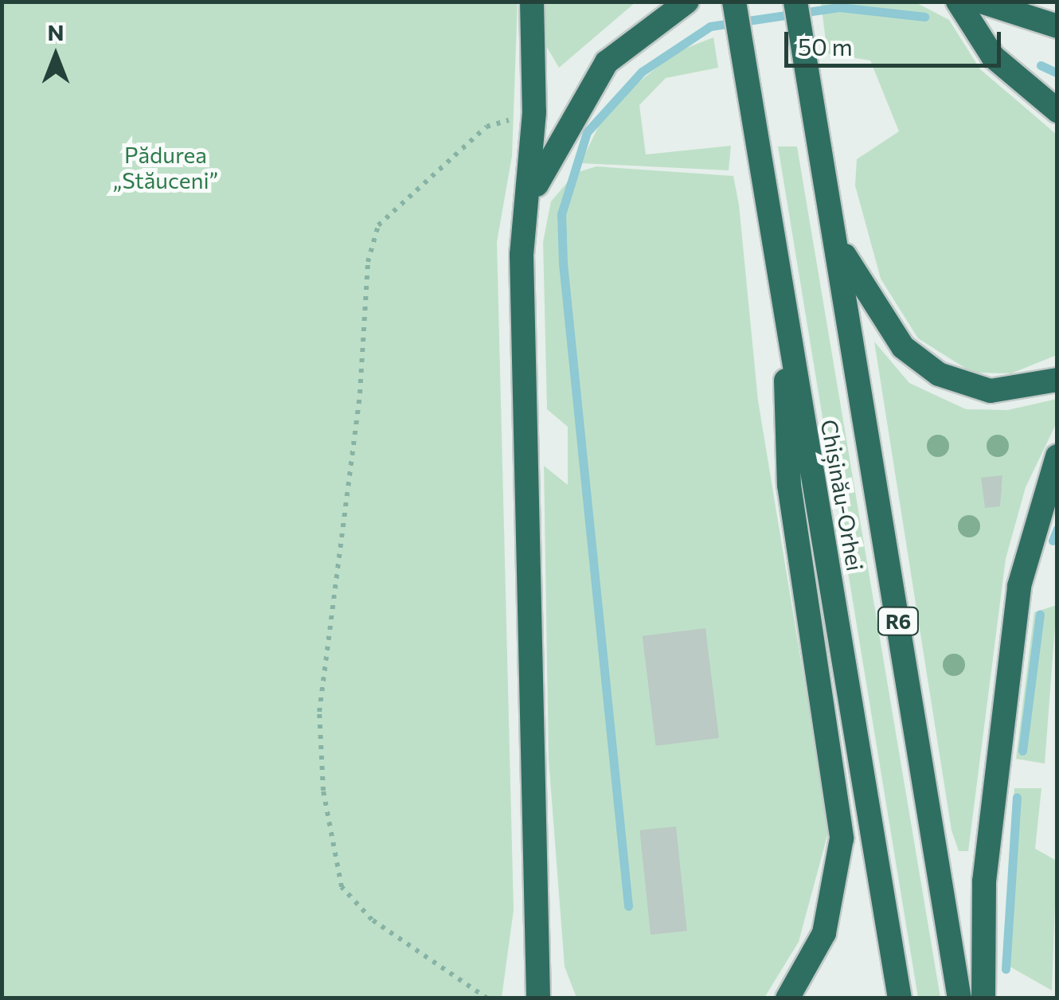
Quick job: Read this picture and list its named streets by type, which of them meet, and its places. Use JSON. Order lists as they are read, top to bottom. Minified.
{"streets":{"highway":["Chișinău-Orhei","R6"]},"parks":["Pădurea „Stăuceni”"],"scale_bar":"50 m","north":"top"}
